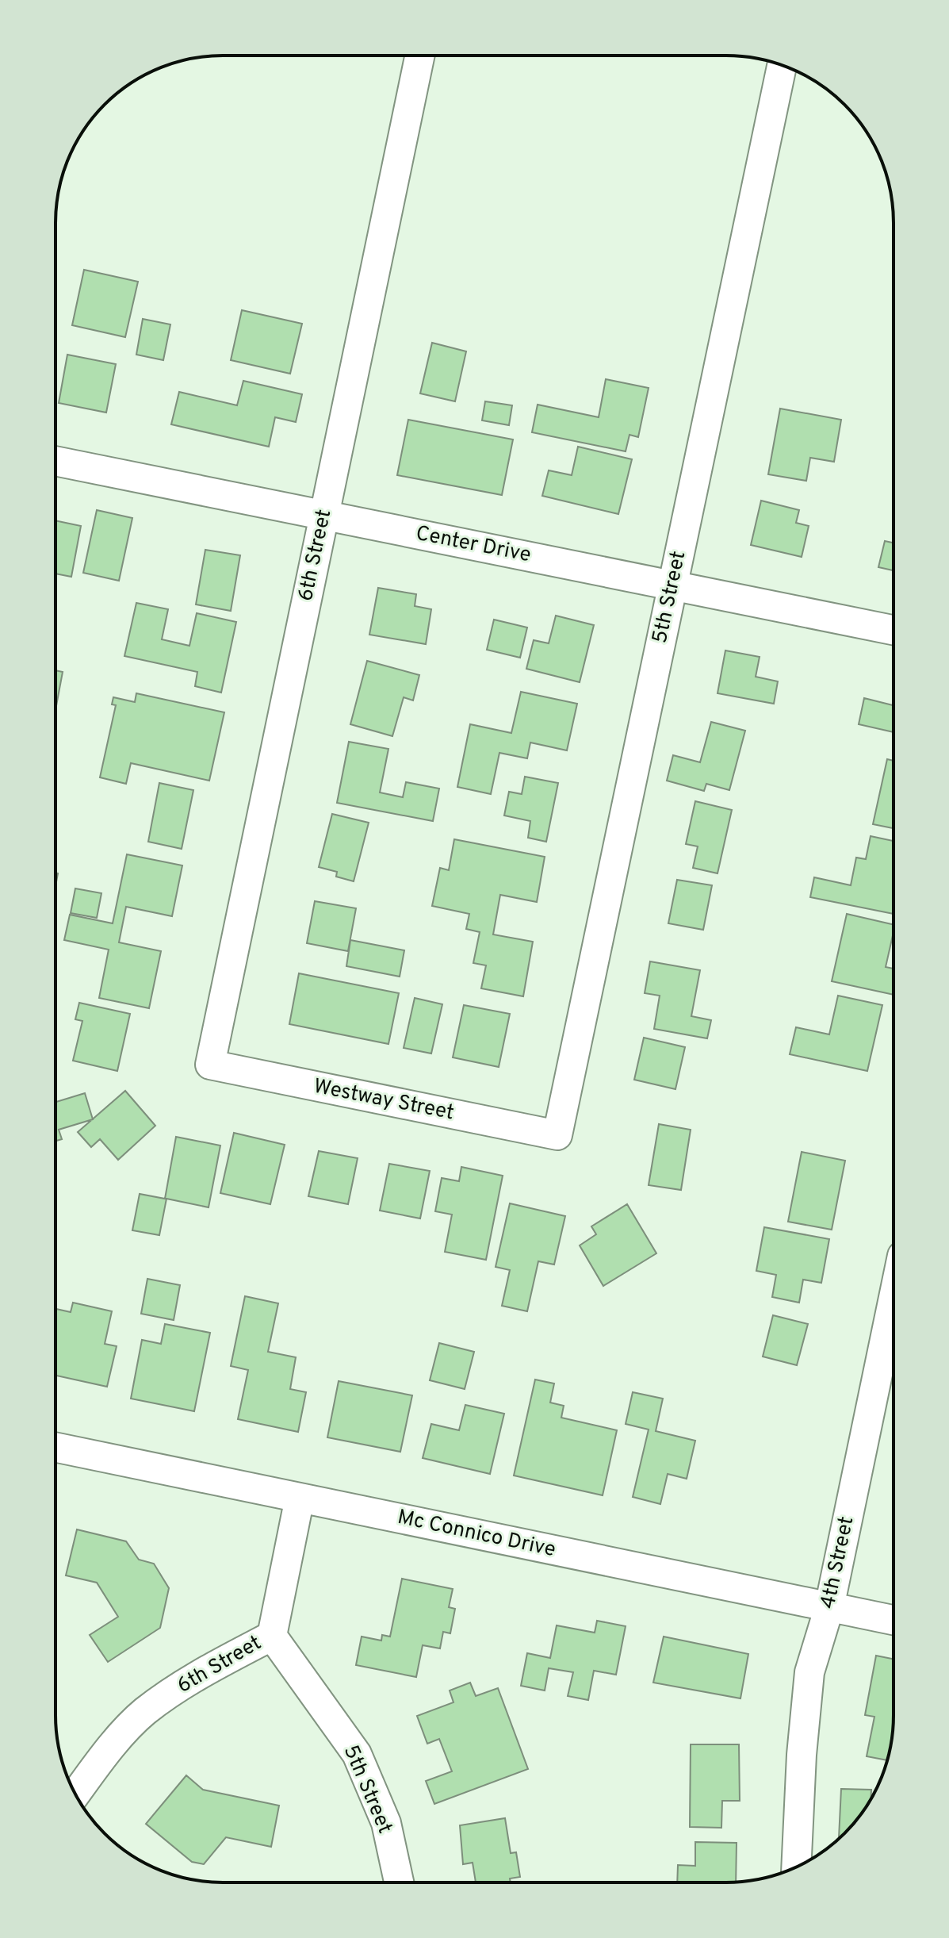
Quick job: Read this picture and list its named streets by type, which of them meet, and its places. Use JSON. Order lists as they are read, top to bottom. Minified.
{"streets":{"street":["Center Drive","6th Street","5th Street","Westway Street","Mc Connico Drive","4th Street"]},"crossings":[["Center Drive","6th Street"],["Center Drive","5th Street"],["6th Street","5th Street"],["6th Street","Westway Street"],["6th Street","Mc Connico Drive"],["5th Street","Westway Street"],["Mc Connico Drive","4th Street"]]}
